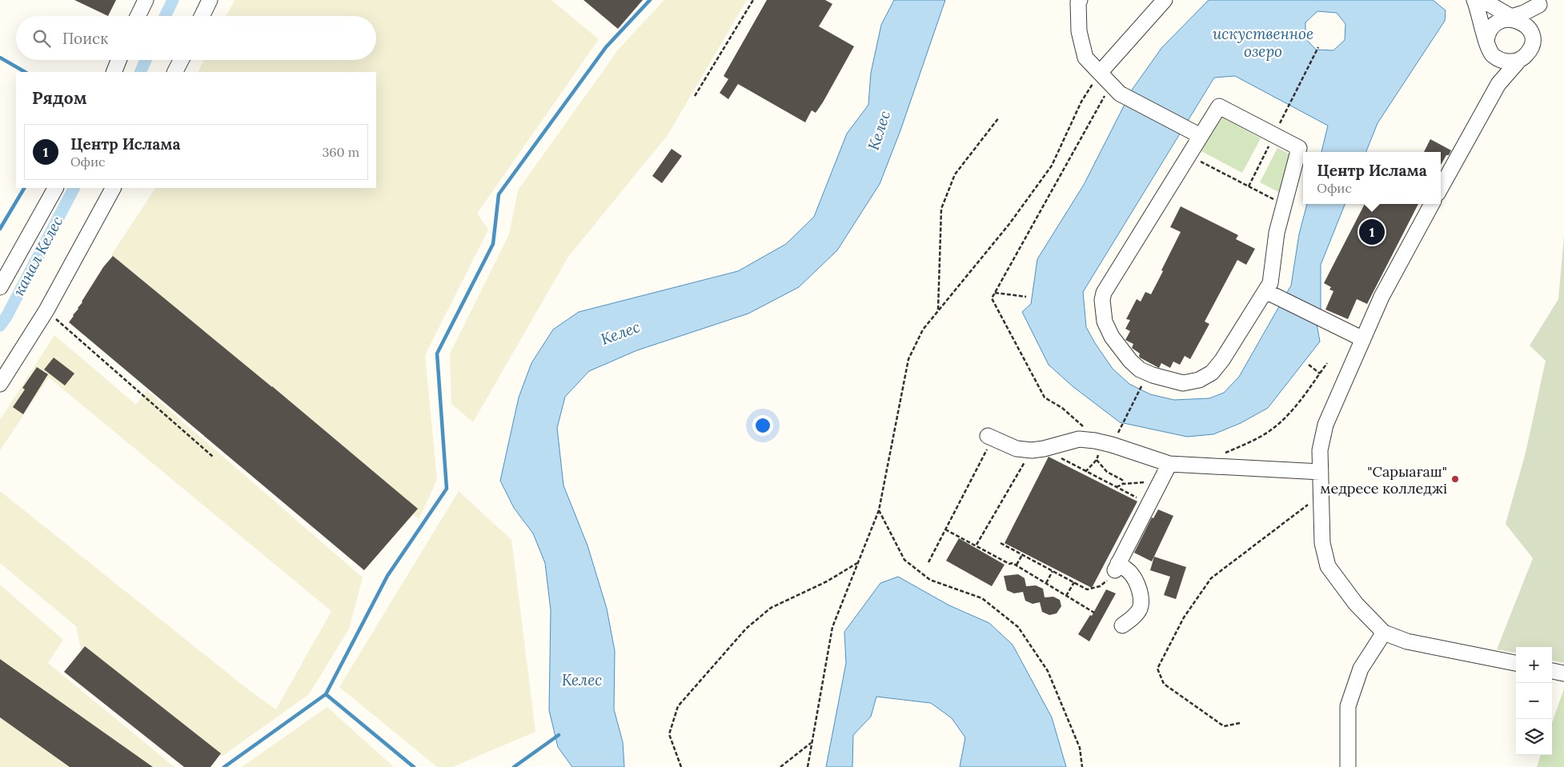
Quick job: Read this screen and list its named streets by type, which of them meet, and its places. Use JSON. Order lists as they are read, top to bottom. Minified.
{"water":["искуственное озеро","Келес","канал Келес"],"places":["\"Сарыағаш\" медресе колледжі"],"page":{"search":"Поиск","heading":"Рядом","list":[{"mark":"1","name":"Центр Ислама","note":"Офис","value":"360 m"}],"popup":["Центр Ислама","Офис"],"pins":"1","map_buttons":["+","−"]}}
